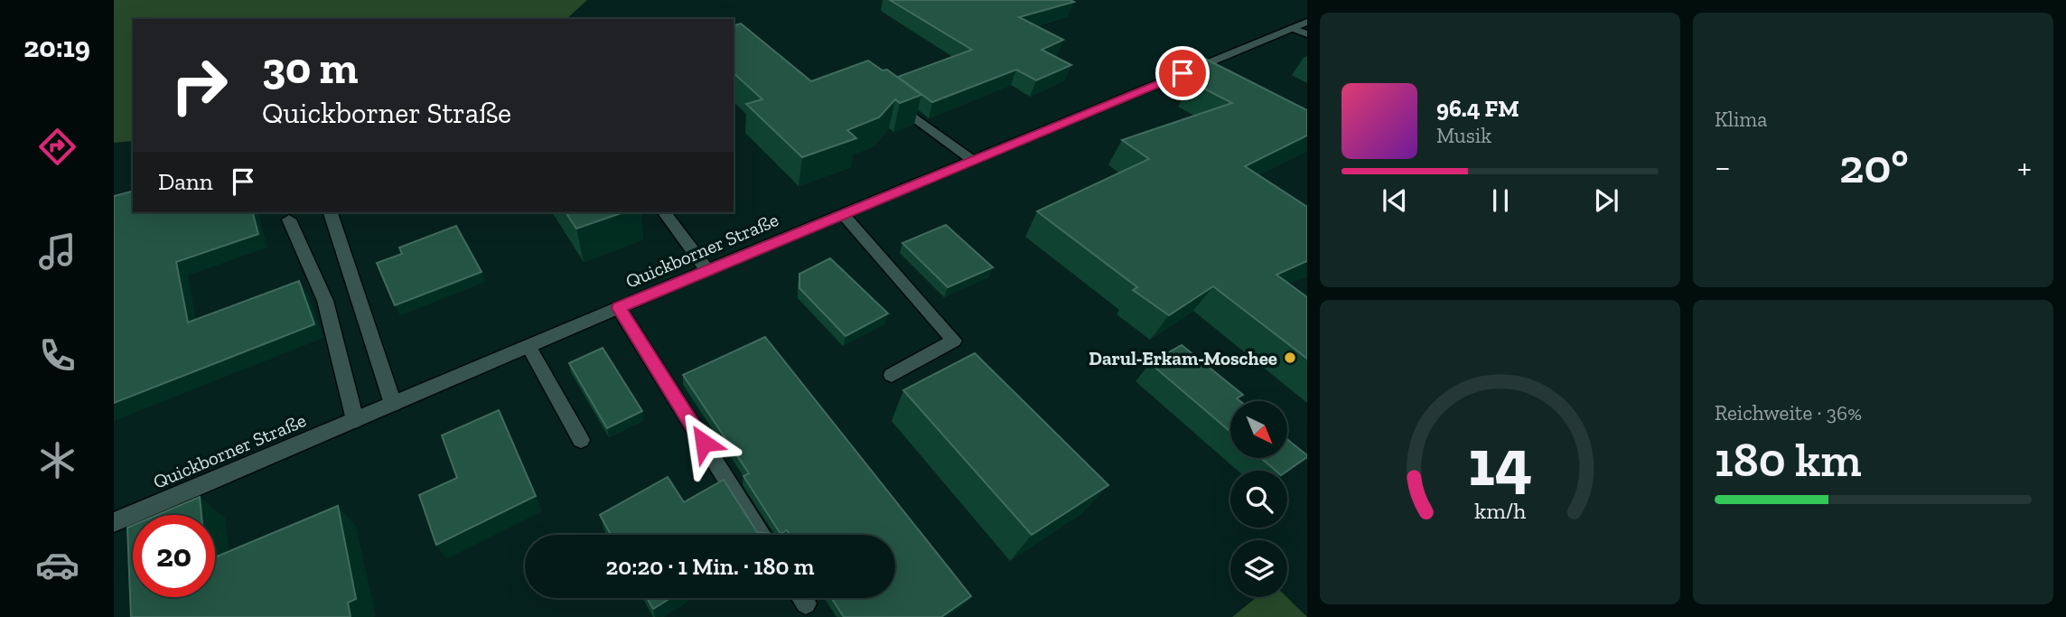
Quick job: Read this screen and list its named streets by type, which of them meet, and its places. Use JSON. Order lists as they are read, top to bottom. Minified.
{"streets":{"street":["Quickborner Straße"]},"places":["Darul-Erkam-Moschee"],"north":"bottom right","page":{"tabs":"20:19","tile":["Klima",["Reichweite · 36%","180 km"]],"turn":["30 m","Quickborner Straße"],"song":["96.4 FM","Musik"],"heat":["−","20°","+"],"then":"Dann","limit":"20","trip":"20:20 · 1 Min. · 180 m","gauge":["14","km/h"]}}
